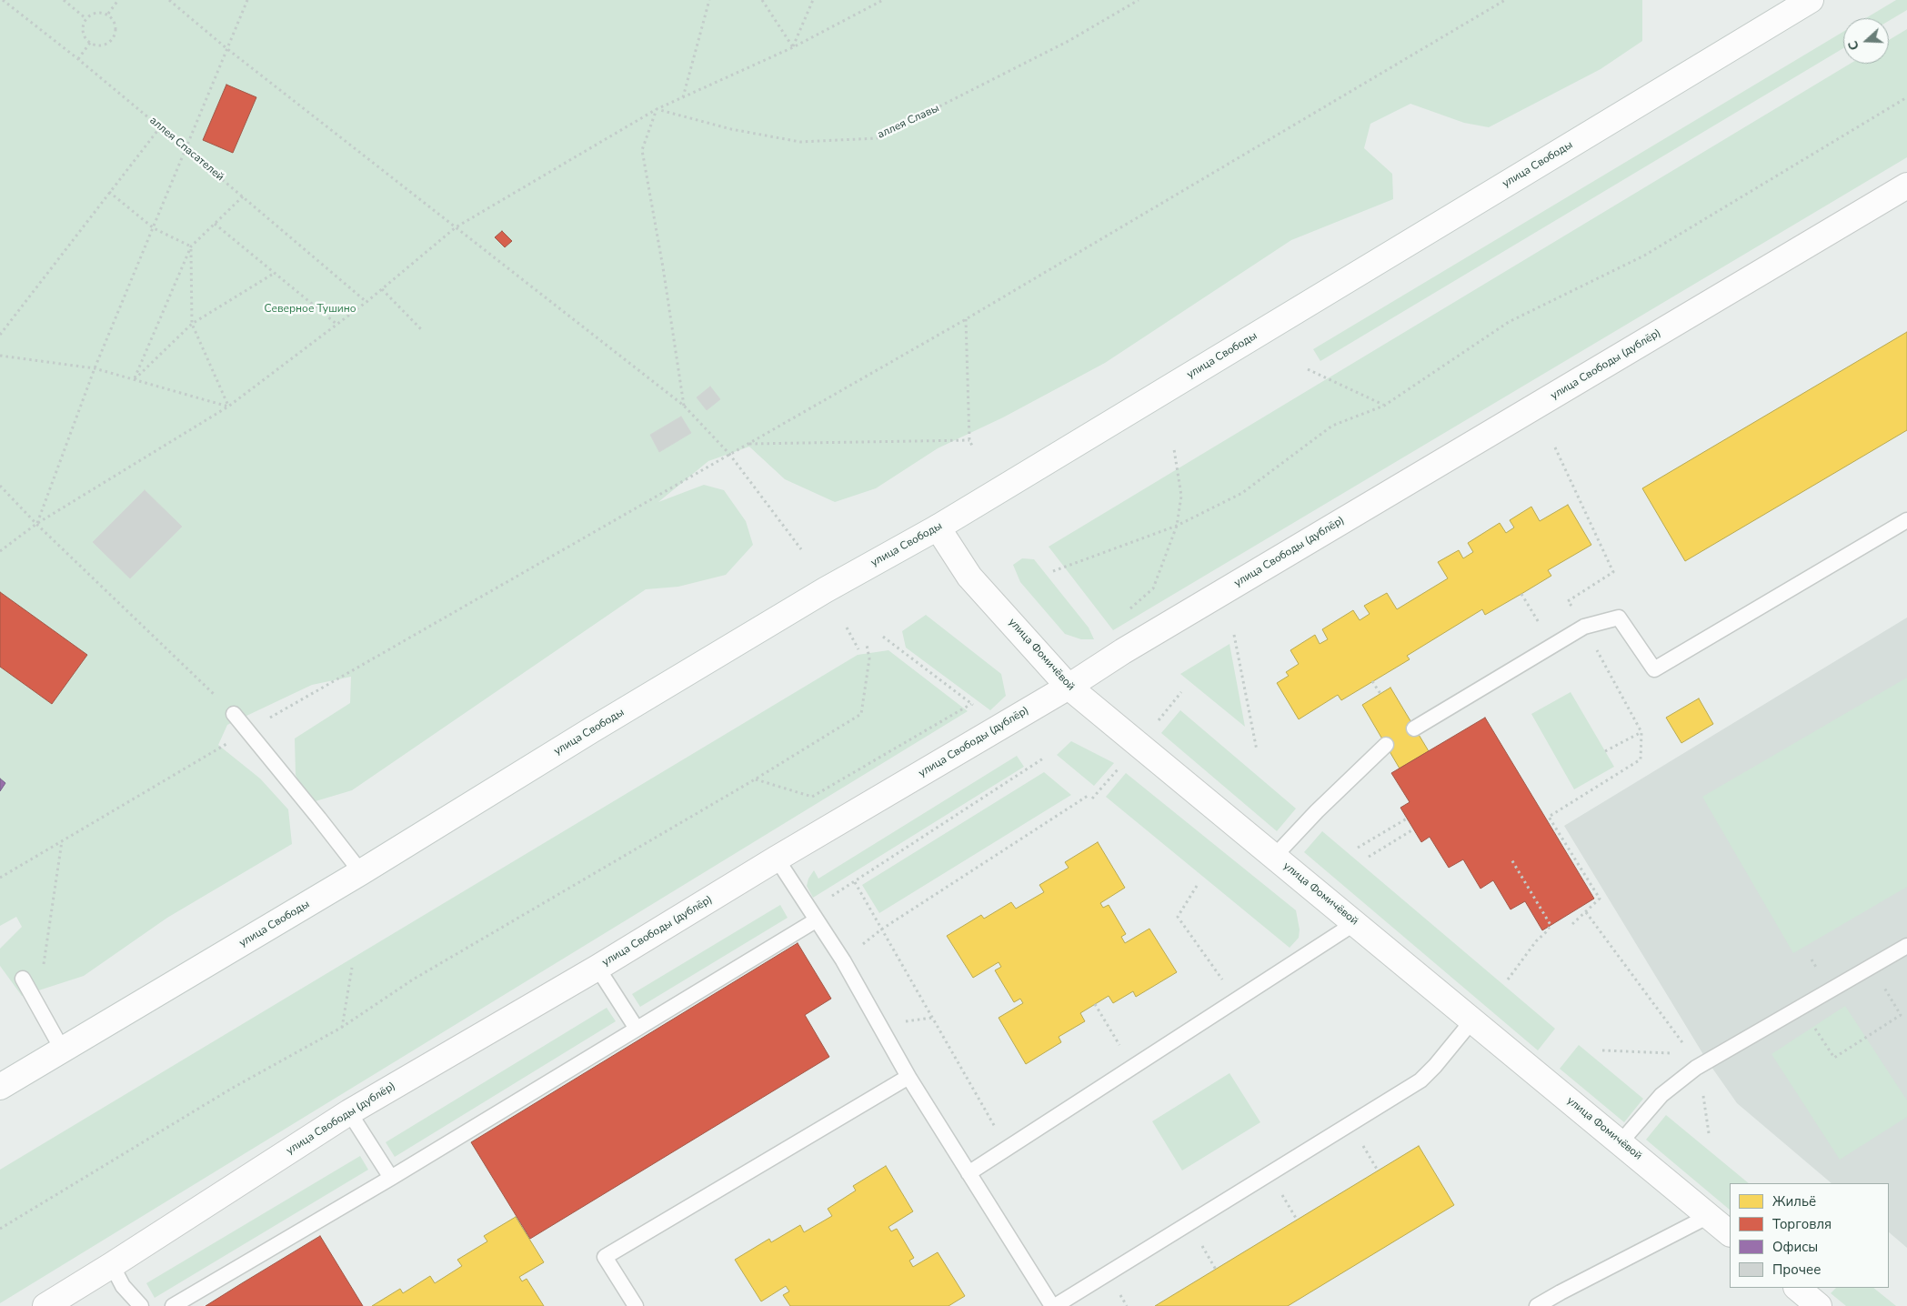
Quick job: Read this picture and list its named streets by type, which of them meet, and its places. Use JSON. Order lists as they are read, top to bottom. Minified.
{"streets":{"street":["улица Свободы","улица Свободы (дублёр)","улица Фомичёвой"],"path":["аллея Славы","аллея Спасателей"]},"crossings":[["улица Свободы","улица Фомичёвой"],["улица Свободы (дублёр)","улица Фомичёвой"]],"parks":["Северное Тушино"],"legend":["Жильё","Торговля","Офисы","Прочее"],"north":"left"}
